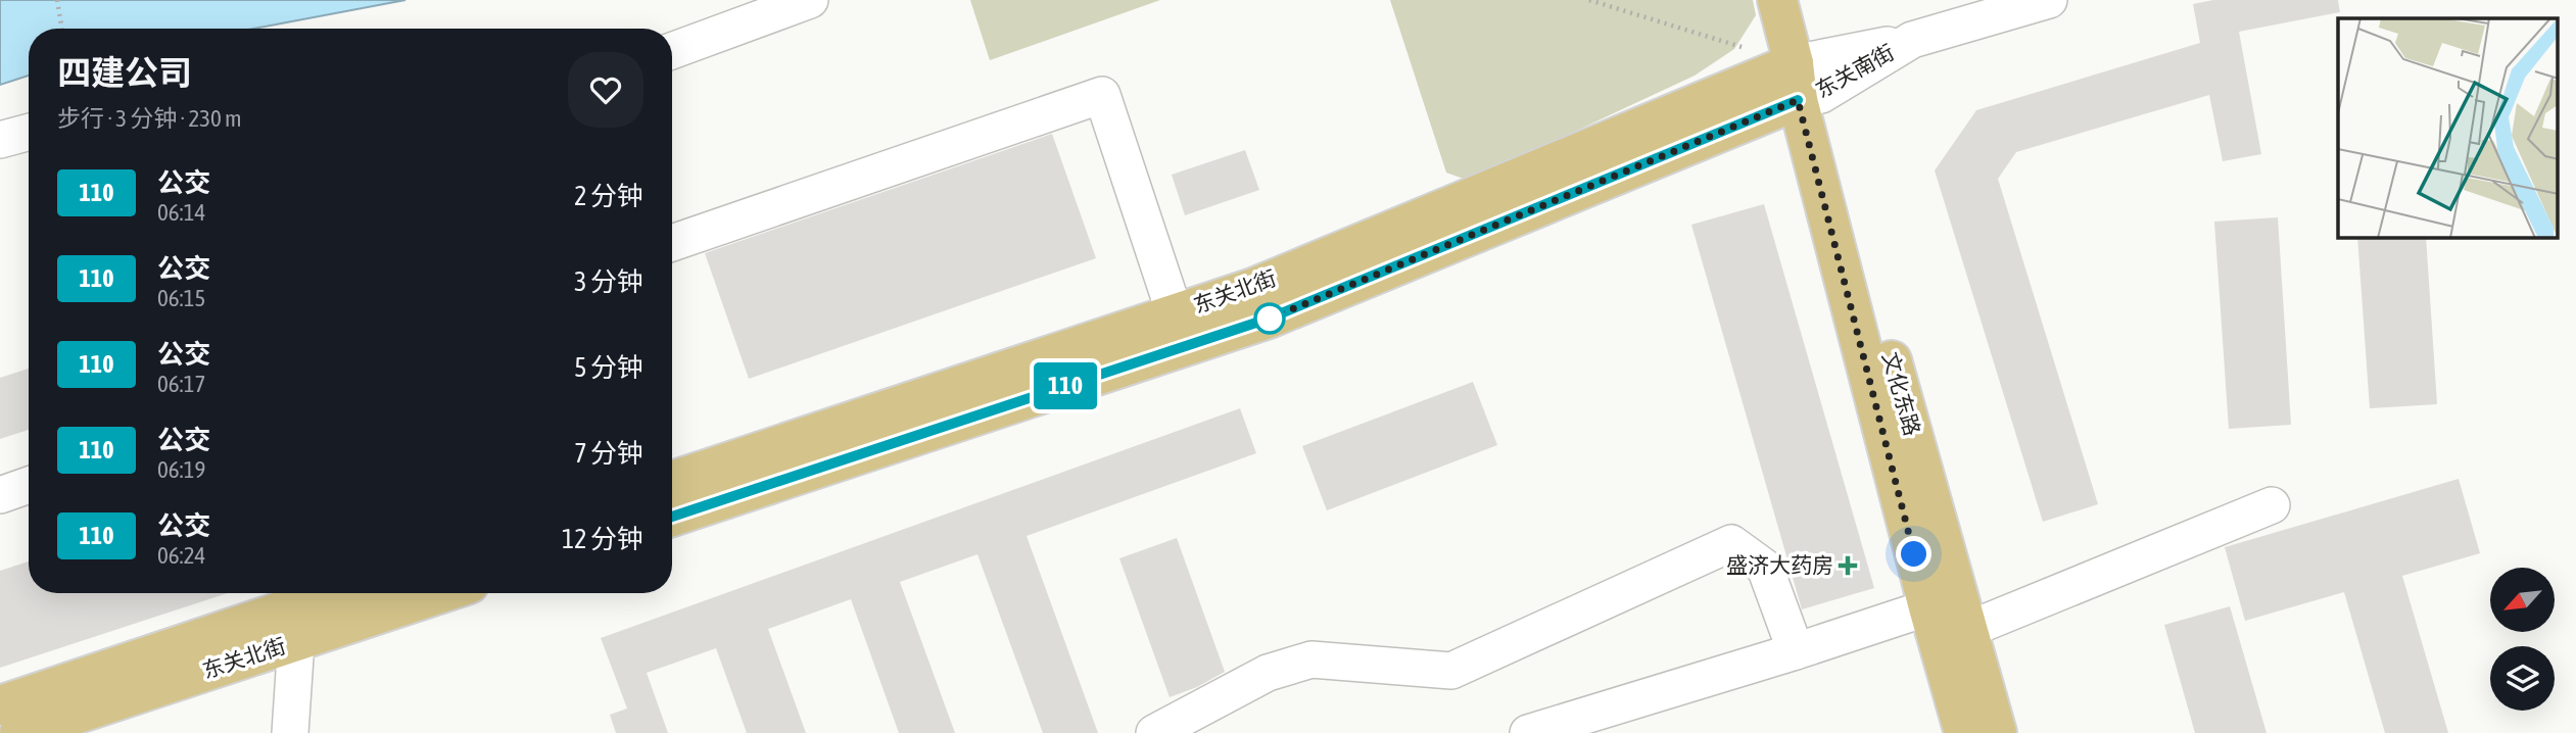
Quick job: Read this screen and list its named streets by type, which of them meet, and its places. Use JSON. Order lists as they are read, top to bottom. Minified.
{"streets":{"main road":["东关北街","文化东路"],"street":["东关南街"]},"crossings":[["东关南街","东关北街"],["东关南街","文化东路"],["东关北街","文化东路"]],"places":{"health":["盛济大药房"]},"lines":["bus line 110"],"north":"bottom left","page":{"on_map":"110","heading":["四建公司","步行 · 3 分钟 · 230 m"],"list":[{"mark":"110","name":"公交","note":"06:14","value":"2 分钟"},{"mark":"110","name":"公交","note":"06:15","value":"3 分钟"},{"mark":"110","name":"公交","note":"06:17","value":"5 分钟"},{"mark":"110","name":"公交","note":"06:19","value":"7 分钟"},{"mark":"110","name":"公交","note":"06:24","value":"12 分钟"}]}}
